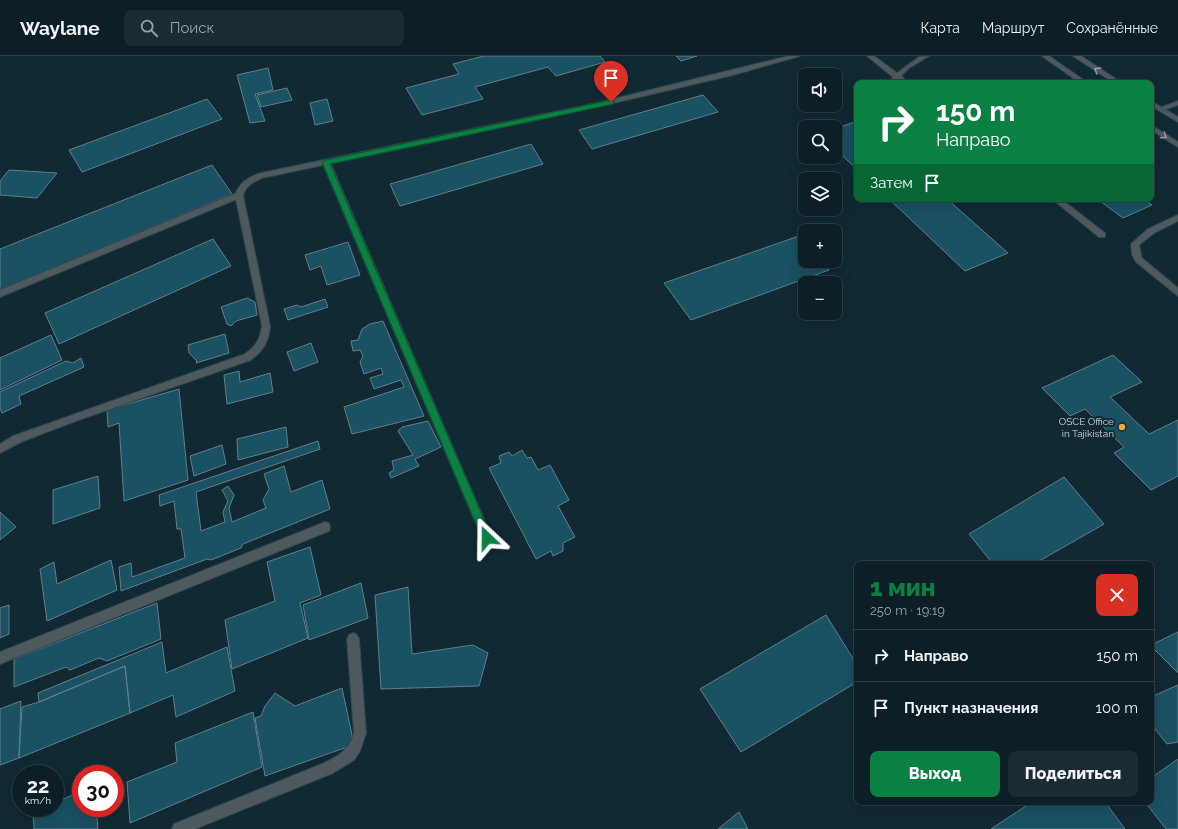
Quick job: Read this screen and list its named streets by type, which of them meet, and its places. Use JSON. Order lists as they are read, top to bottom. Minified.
{"places":["OSCE Office in Tajikistan"],"page":{"header":"Waylane","search":"Поиск","nav":["Карта","Маршрут","Сохранённые"],"map_buttons":["+","−"],"turn":["150 m","Направо"],"then":"Затем","heading":["1 мин","250 m · 19:19"],"list":[{"name":"Направо","value":"150 m"},{"name":"Пункт назначения","value":"100 m"}],"buttons":["Выход","Поделиться"],"speed":"22 km/h","limit":"30"}}
